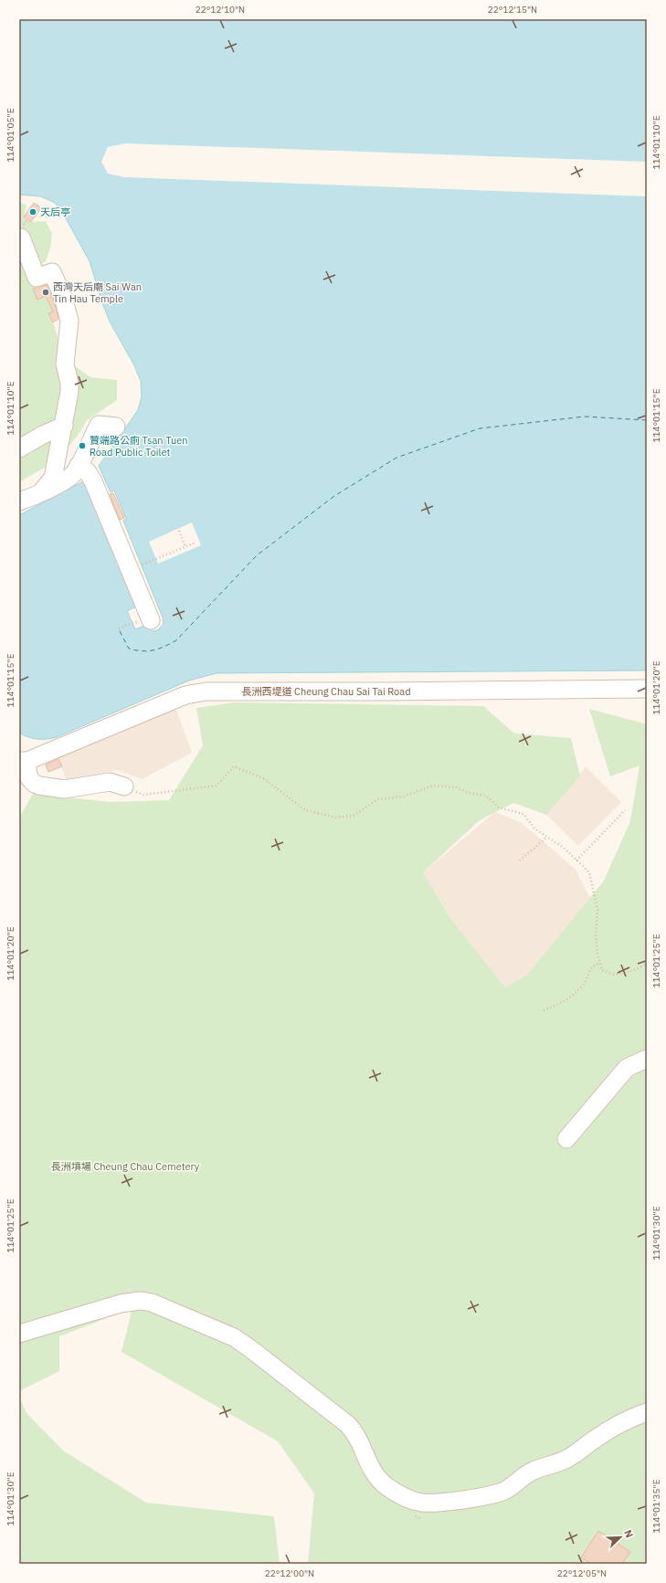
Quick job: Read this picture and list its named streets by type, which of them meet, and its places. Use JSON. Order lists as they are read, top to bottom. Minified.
{"streets":{"street":["長洲西堤道 Cheung Chau Sai Tai Road"]},"parks":["長洲墳場 Cheung Chau Cemetery"],"places":["天后亭","西灣天后廟 Sai Wan Tin Hau Temple","贊端路公廁 Tsan Tuen Road Public Toilet"],"north":"top right","coordinates":["22°12'10\"N","22°12'15\"N","114°01'05\"E","114°01'10\"E","114°01'15\"E","114°01'20\"E","114°01'25\"E","114°01'30\"E","114°01'35\"E","22°12'00\"N","22°12'05\"N"]}
